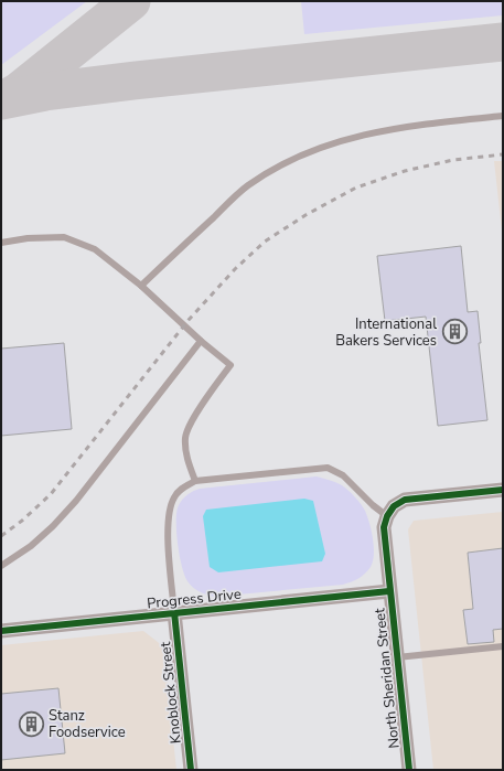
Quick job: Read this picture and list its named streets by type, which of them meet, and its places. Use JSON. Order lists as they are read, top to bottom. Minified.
{"streets":{"street":["Progress Drive","North Sheridan Street","Knoblock Street"]},"crossings":[["Progress Drive","North Sheridan Street"],["Progress Drive","Knoblock Street"]],"places":{"building":["International Bakers Services","Stanz Foodservice"]}}
